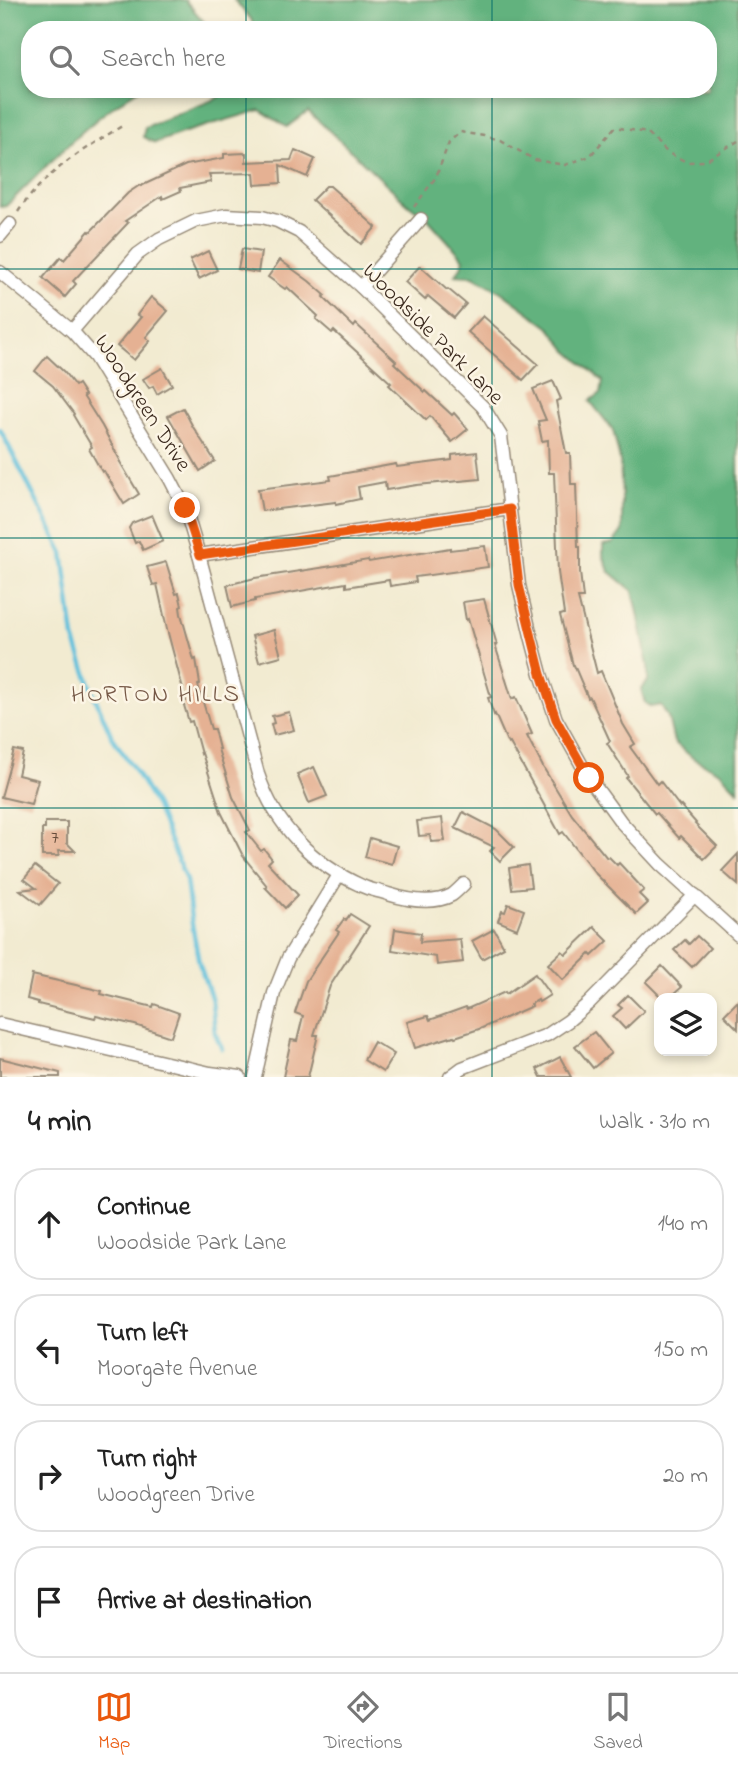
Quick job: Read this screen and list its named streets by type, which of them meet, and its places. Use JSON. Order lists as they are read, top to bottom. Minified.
{"streets":{"street":["Woodside Park Lane","Woodgreen Drive"]},"crossings":[["Woodside Park Lane","Woodgreen Drive"]],"districts":["HORTON HILLS"],"house_numbers":["7"],"page":{"search":"Search here","heading":["4 min","Walk · 310 m"],"list":[["Continue","Woodside Park Lane","140 m"],["Turn left","Moorgate Avenue","150 m"],["Turn right","Woodgreen Drive","20 m"],"Arrive at destination"],"nav":["Map","Directions","Saved"]}}
